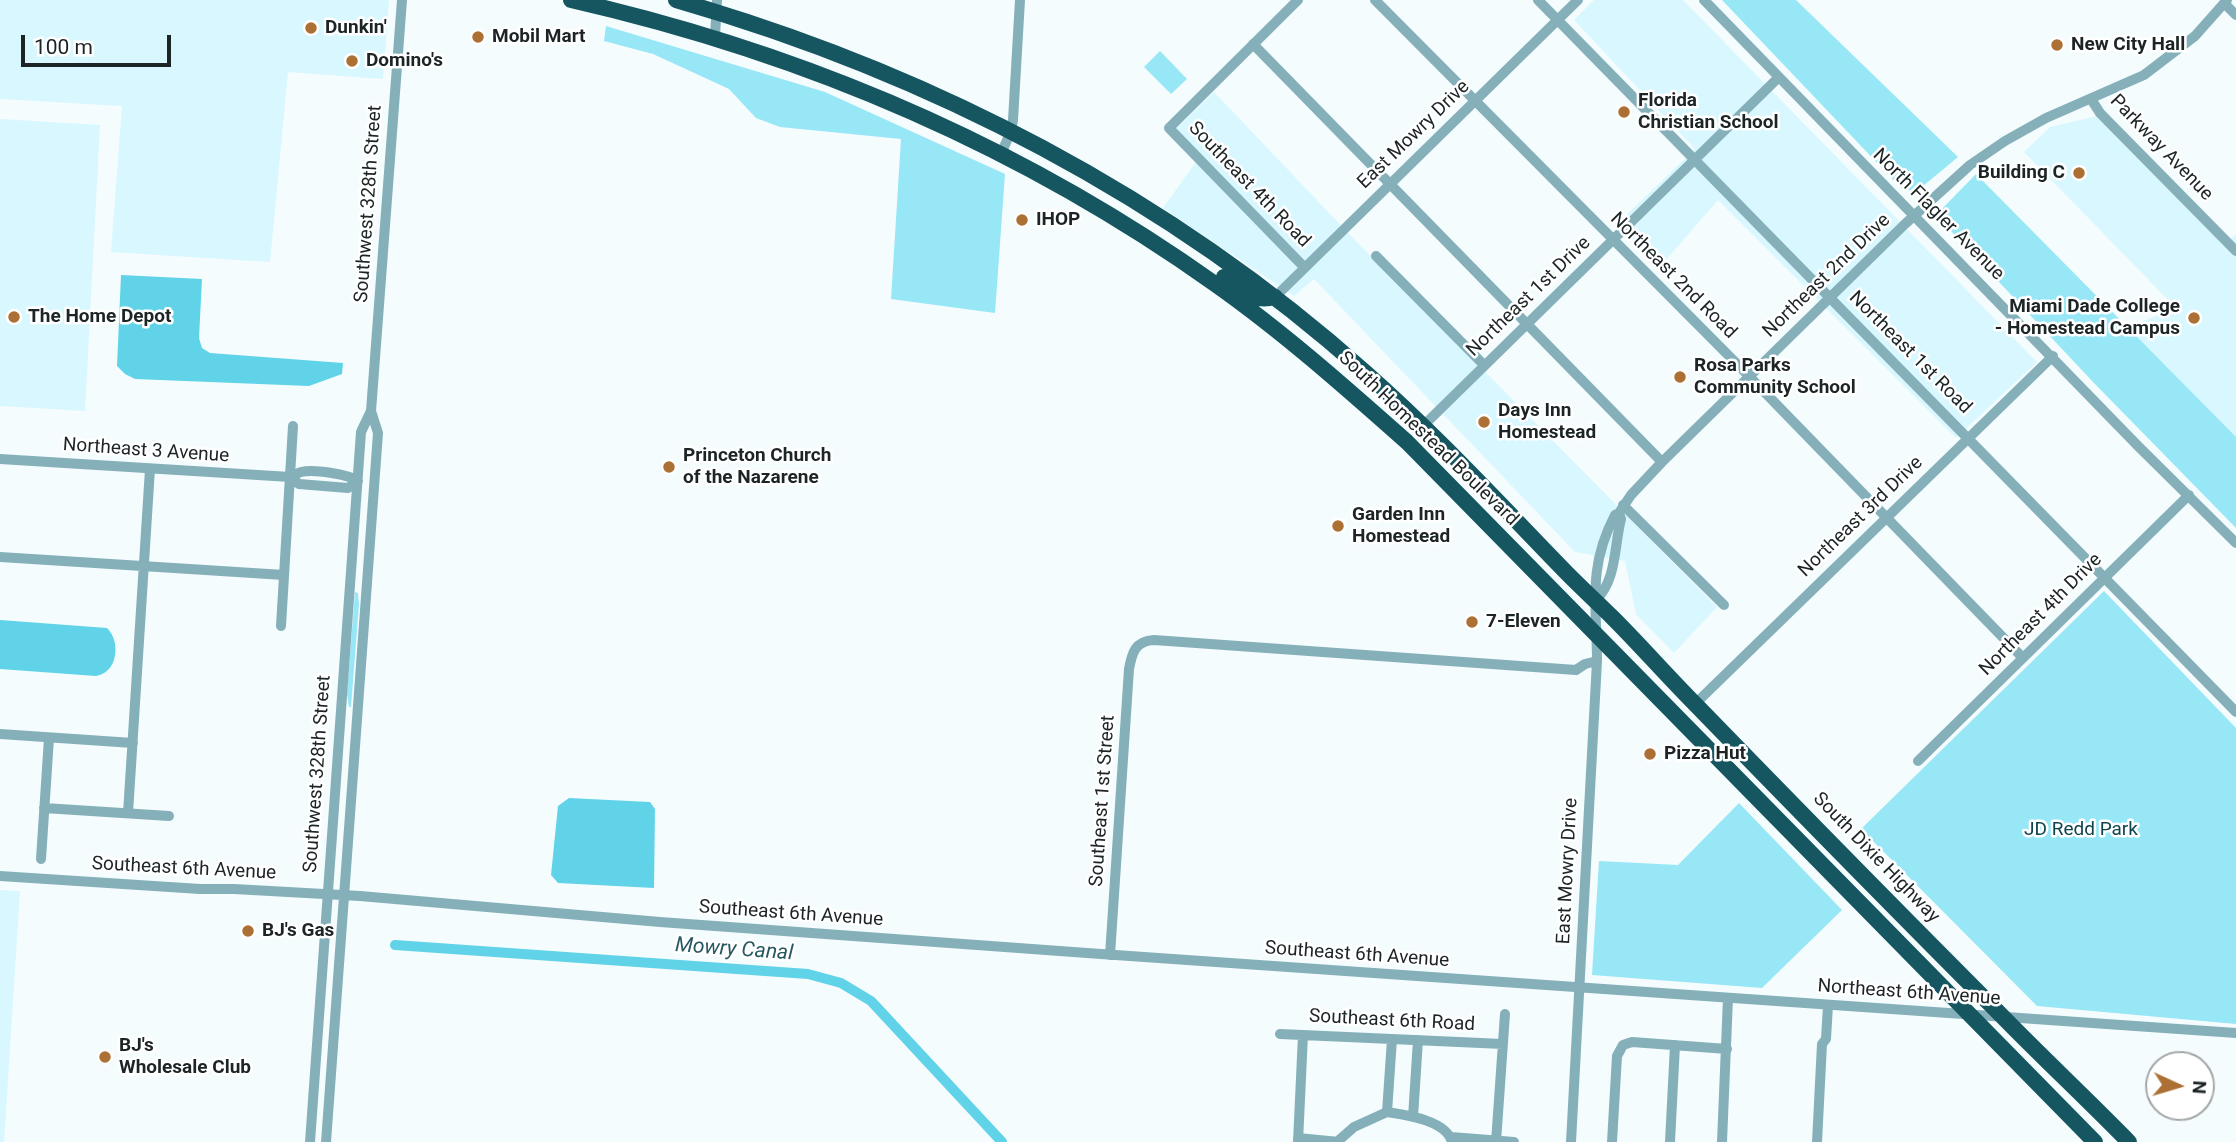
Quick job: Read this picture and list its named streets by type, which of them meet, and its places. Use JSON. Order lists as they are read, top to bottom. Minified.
{"streets":{"highway":["South Homestead Boulevard","South Dixie Highway"],"street":["East Mowry Drive","Parkway Avenue","Southeast 4th Road","Southwest 328th Street","North Flagler Avenue","Northeast 2nd Road","Northeast 2nd Drive","Northeast 1st Drive","Northeast 1st Road","Northeast 3 Avenue","Northeast 3rd Drive","Northeast 4th Drive","Southeast 1st Street","Southeast 6th Avenue","Northeast 6th Avenue","Southeast 6th Road"]},"crossings":[["East Mowry Drive","Southeast 4th Road"],["East Mowry Drive","Northeast 2nd Road"],["East Mowry Drive","Northeast 1st Road"],["East Mowry Drive","South Homestead Boulevard"],["East Mowry Drive","South Dixie Highway"],["East Mowry Drive","Southeast 6th Avenue"],["East Mowry Drive","Northeast 6th Avenue"],["Parkway Avenue","Northeast 2nd Drive"],["Southwest 328th Street","Northeast 3 Avenue"],["Southwest 328th Street","Southeast 6th Avenue"],["North Flagler Avenue","Northeast 2nd Drive"],["North Flagler Avenue","Northeast 1st Drive"],["North Flagler Avenue","Northeast 3rd Drive"],["North Flagler Avenue","Northeast 4th Drive"],["Northeast 2nd Road","Northeast 2nd Drive"],["Northeast 2nd Road","Northeast 1st Drive"],["Northeast 2nd Road","Northeast 3rd Drive"],["Northeast 2nd Road","Northeast 4th Drive"],["Northeast 2nd Drive","Northeast 1st Road"],["Northeast 1st Drive","Northeast 1st Road"],["Northeast 1st Drive","South Homestead Boulevard"],["Northeast 1st Road","Northeast 3rd Drive"],["Northeast 1st Road","Northeast 4th Drive"],["South Homestead Boulevard","South Dixie Highway"],["Northeast 3rd Drive","South Dixie Highway"],["Southeast 1st Street","Southeast 6th Avenue"],["South Dixie Highway","Northeast 6th Avenue"],["Southeast 6th Avenue","Northeast 6th Avenue"]],"water":["Mowry Canal"],"parks":["JD Redd Park"],"places":["Dunkin'","Mobil Mart","New City Hall","Domino's","Florida Christian School","Building C","IHOP","The Home Depot","Miami Dade College - Homestead Campus","Rosa Parks Community School","Days Inn Homestead","Princeton Church of the Nazarene","Garden Inn Homestead","7-Eleven","Pizza Hut","BJ's Gas","BJ's Wholesale Club"],"scale_bar":"100 m","north":"right"}
